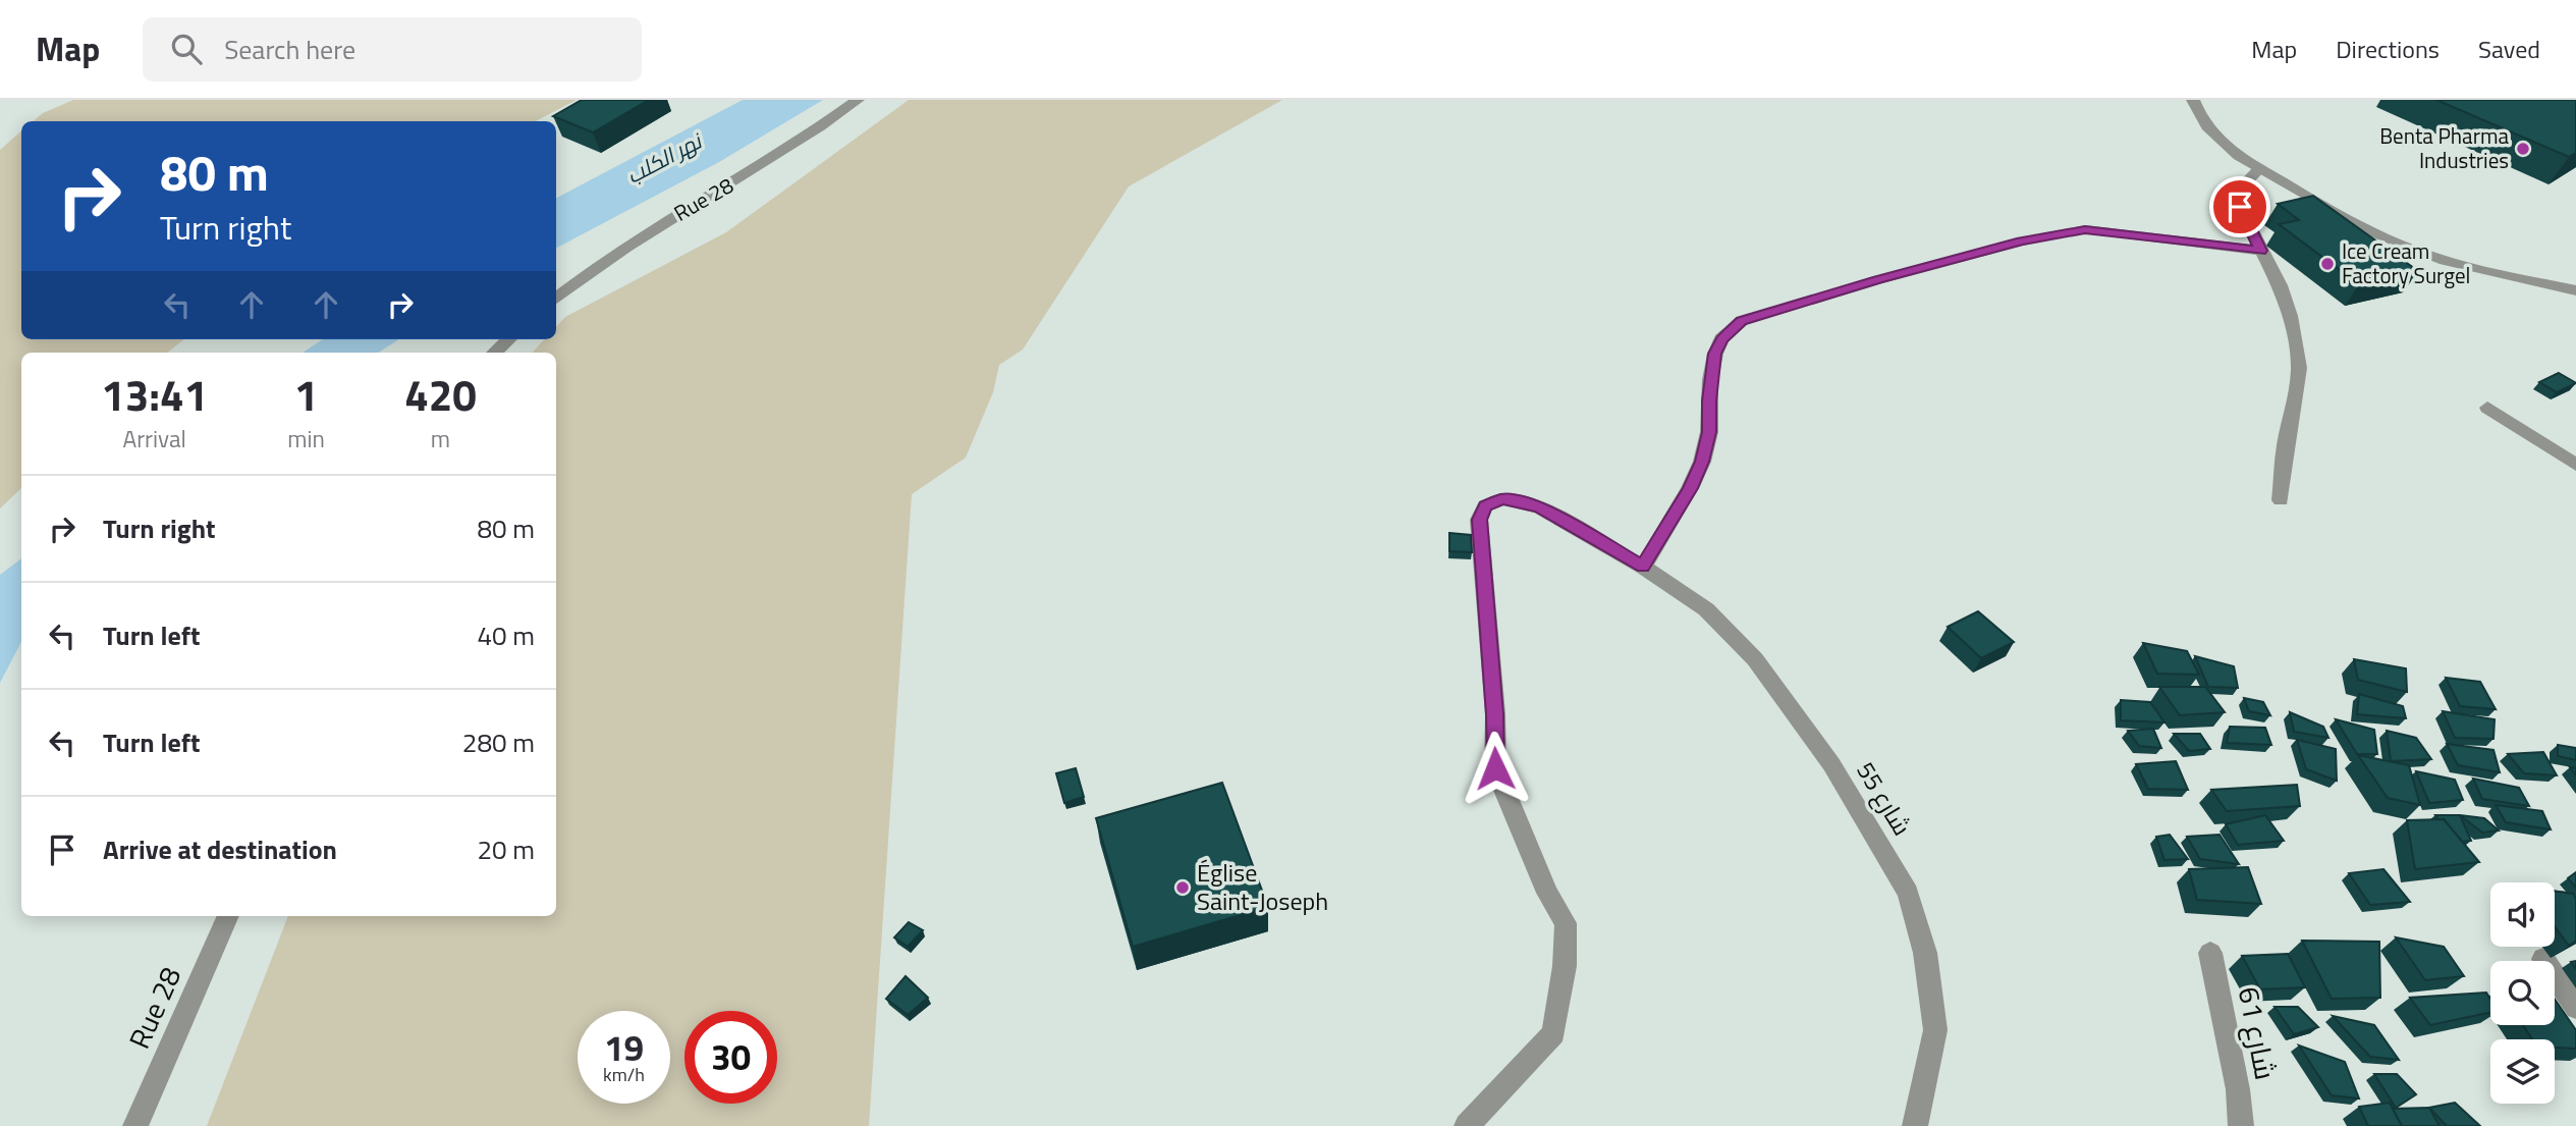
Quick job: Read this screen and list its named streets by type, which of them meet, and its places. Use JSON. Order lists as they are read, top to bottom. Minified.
{"streets":{"street":["Rue 28","شارع 55","شارع 61"]},"water":["نهر الكلب"],"places":["Benta Pharma Industries","Ice Cream Factory Surgel","Église Saint-Joseph"],"page":{"header":"Map","search":"Search here","nav":["Map","Directions","Saved"],"turn":["80 m","Turn right"],"eta":["13:41","Arrival","1","min","420","m"],"list":[{"name":"Turn right","value":"80 m"},{"name":"Turn left","value":"40 m"},{"name":"Turn left","value":"280 m"},{"name":"Arrive at destination","value":"20 m"}],"speed":"19 km/h","limit":"30"}}
